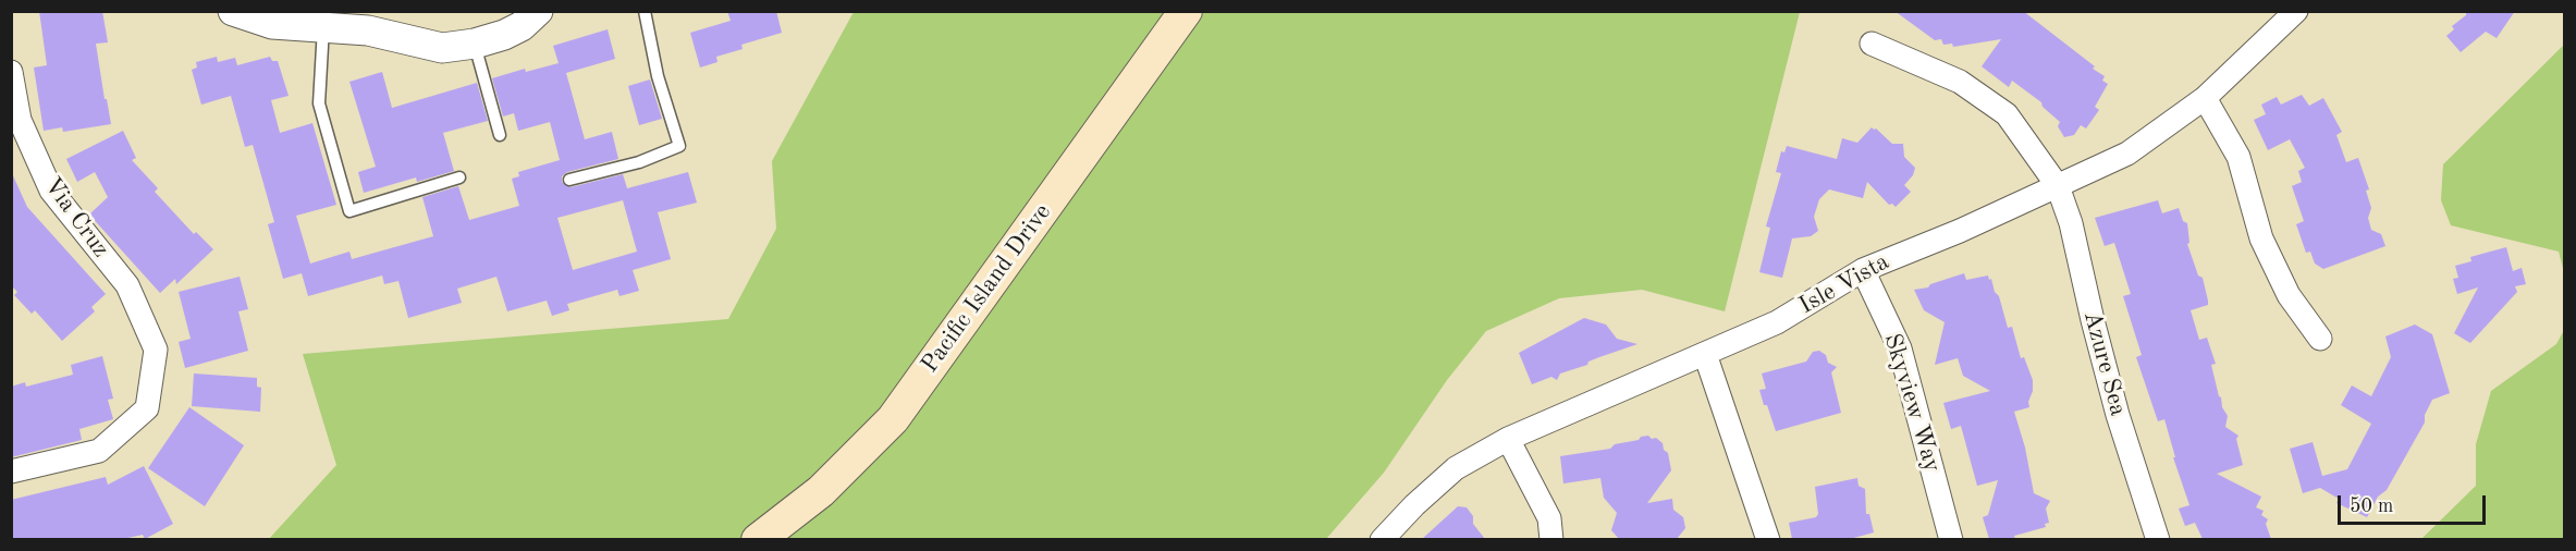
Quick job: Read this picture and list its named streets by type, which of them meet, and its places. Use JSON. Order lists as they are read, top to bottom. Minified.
{"streets":{"main road":["Pacific Island Drive"],"street":["Via Cruz","Isle Vista","Azure Sea","Skyview Way"]},"crossings":[["Isle Vista","Azure Sea"],["Isle Vista","Skyview Way"]],"scale_bar":"50 m"}
